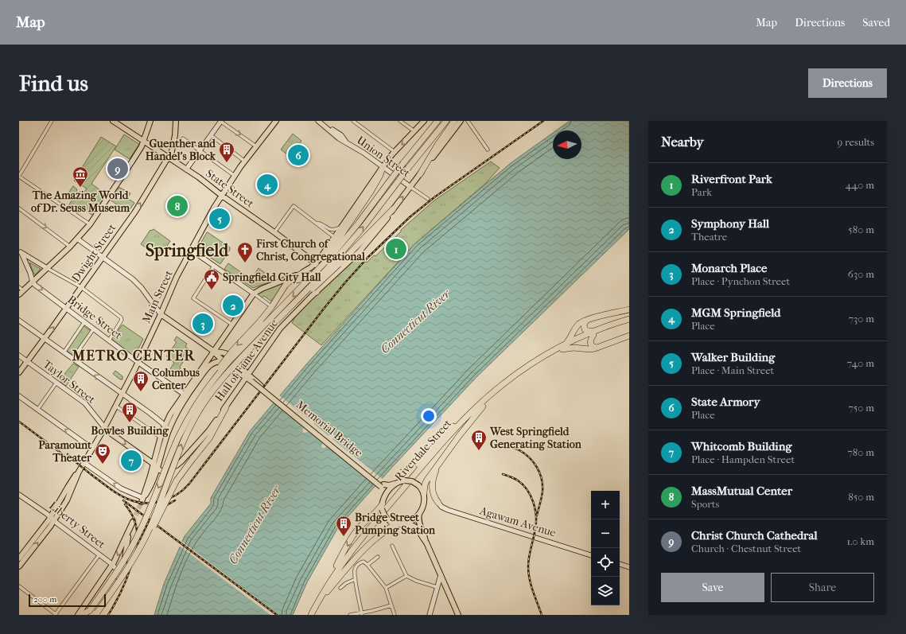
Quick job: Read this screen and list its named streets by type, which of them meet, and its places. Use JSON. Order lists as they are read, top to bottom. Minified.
{"streets":{"highway":["Riverdale Street"],"main road":["Union Street","State Street","Dwight Street","Main Street","Bridge Street","Hall of Fame Avenue","Taylor Street","Memorial Bridge","Agawam Avenue","Liberty Street"]},"crossings":[["Union Street","Hall of Fame Avenue"],["State Street","Dwight Street"],["State Street","Main Street"],["State Street","Hall of Fame Avenue"],["Dwight Street","Bridge Street"],["Dwight Street","Taylor Street"],["Main Street","Bridge Street"],["Main Street","Taylor Street"],["Main Street","Liberty Street"],["Hall of Fame Avenue","Memorial Bridge"]],"districts":["Springfield","METRO CENTER"],"water":["Connecticut River"],"places":{"building":["Guenther and Handel's Block","Columbus Center","Bowles Building","West Springfield Generating Station","Bridge Street Pumping Station"],"museum":["The Amazing World of Dr. Seuss Museum"],"church":["First Church of Christ, Congregational"],"public building":["Springfield City Hall"],"theatre":["Paramount Theater"]},"scale_bar":"200 m","north":"left","page":{"header":"Map","nav":["Map","Directions","Saved"],"buttons":["Directions",["Save","Share"]],"title":"Find us","heading":["Nearby","9 results"],"pins":["6","9","4","8","5","1","2","3","7"],"list":[{"mark":"1","name":"Riverfront Park","note":"Park","value":"440 m"},{"mark":"2","name":"Symphony Hall","note":"Theatre","value":"580 m"},{"mark":"3","name":"Monarch Place","note":"Place · Pynchon Street","value":"630 m"},{"mark":"4","name":"MGM Springfield","note":"Place","value":"730 m"},{"mark":"5","name":"Walker Building","note":"Place · Main Street","value":"740 m"},{"mark":"6","name":"State Armory","note":"Place","value":"750 m"},{"mark":"7","name":"Whitcomb Building","note":"Place · Hampden Street","value":"780 m"},{"mark":"8","name":"MassMutual Center","note":"Sports","value":"850 m"},{"mark":"9","name":"Christ Church Cathedral","note":"Church · Chestnut Street","value":"1.0 km"}],"map_buttons":["+","−"],"scale":"200 m"}}
